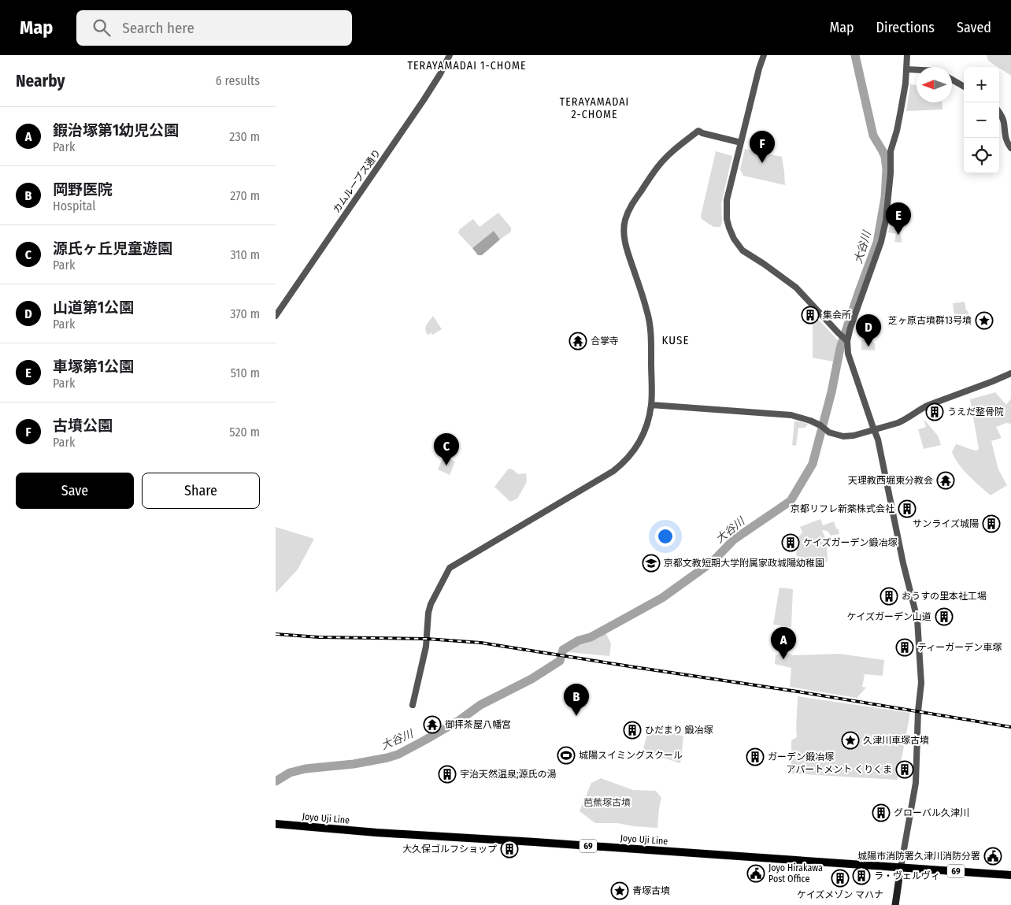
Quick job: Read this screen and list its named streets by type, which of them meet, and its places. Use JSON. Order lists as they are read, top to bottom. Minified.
{"streets":{"main road":["Joyo Uji Line","69"],"street":["カムループス通り"]},"districts":["TERAYAMADAI 1-CHOME","TERAYAMADAI 2-CHOME","KUSE"],"water":["大谷川"],"parks":["芭蕉塚古墳"],"places":{"building":["集会所","うえだ整骨院","京都リフレ新薬株式会社","サンライズ城陽","ケイズガーデン鍛冶塚","おうすの里本社工場","ケイズガーデン山道","ティーガーデン車塚","ひだまり 鍛冶塚","ガーデン鍛冶塚","アパートメント くりくま","宇治天然温泉;源氏の湯","グローバル久津川","大久保ゴルフショップ","ラ・ヴェルヴィ","ケイズメゾン マハナ"],"place":["芝ヶ原古墳群13号墳","久津川車塚古墳","青塚古墳"],"temple":["合掌寺","天理教西堀東分教会","御拝茶屋八幡宮"],"school or university":["京都文教短期大学附属家政城陽幼稚園"],"sports":["城陽スイミングスクール"],"public building":["城陽市消防署久津川消防分署","Joyo Hirakawa Post Office"]},"north":"left","page":{"header":"Map","search":"Search here","nav":["Map","Directions","Saved"],"heading":["Nearby","6 results"],"map_buttons":["+","−"],"list":[{"mark":"A","name":"鍜治塚第1幼児公園","note":"Park","value":"230 m"},{"mark":"B","name":"岡野医院","note":"Hospital","value":"270 m"},{"mark":"C","name":"源氏ヶ丘児童遊園","note":"Park","value":"310 m"},{"mark":"D","name":"山道第1公園","note":"Park","value":"370 m"},{"mark":"E","name":"車塚第1公園","note":"Park","value":"510 m"},{"mark":"F","name":"古墳公園","note":"Park","value":"520 m"}],"pins":["F","E","D","C","A","B"],"buttons":["Save","Share"]}}
